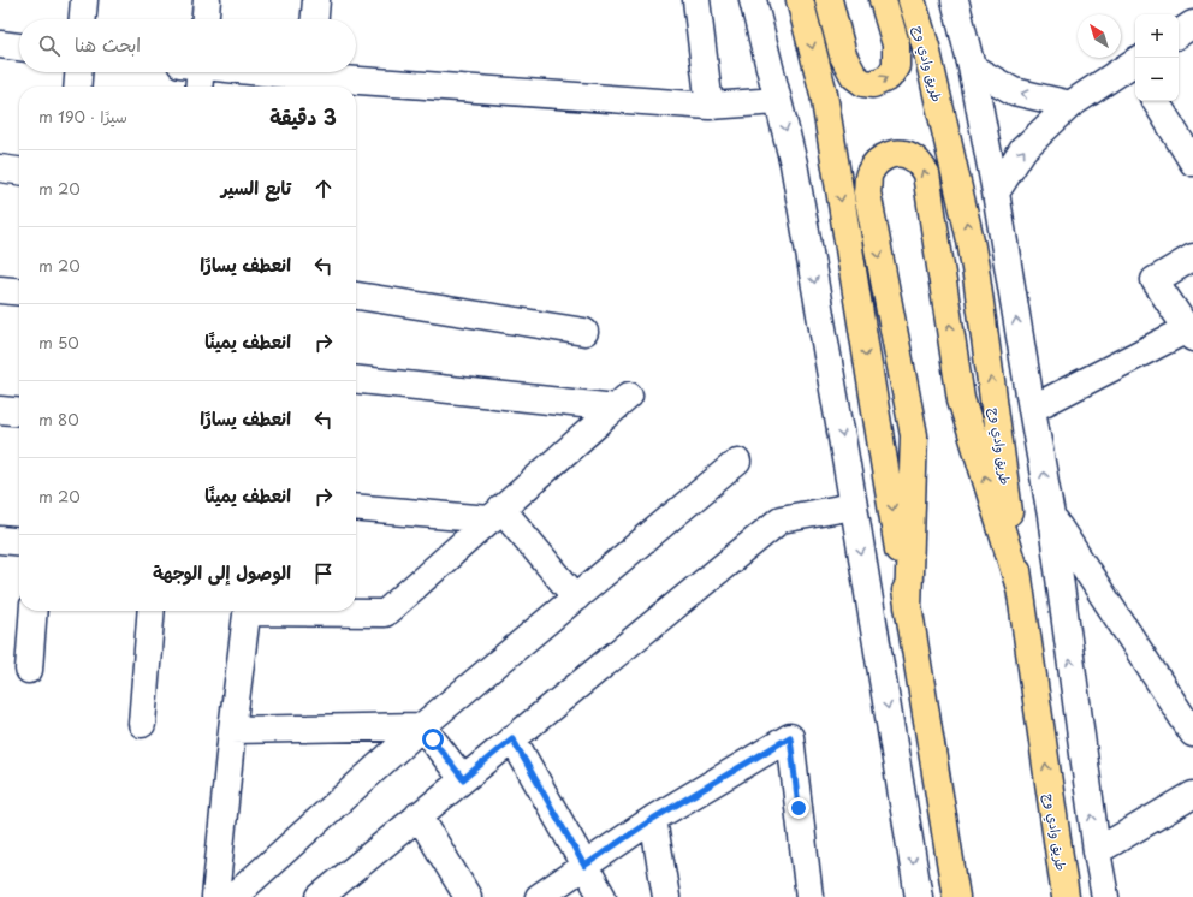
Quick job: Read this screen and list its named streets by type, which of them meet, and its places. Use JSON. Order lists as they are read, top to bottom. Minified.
{"streets":{"main road":["طريق وادي وج"]},"north":"top left","page":{"map_buttons":["+","−"],"search":"ابحث هنا","heading":["3 دقيقة","سيرًا · 190 m"],"list":[["تابع السير","20 m"],["انعطف يسارًا","20 m"],["انعطف يمينًا","50 m"],["انعطف يسارًا","80 m"],["انعطف يمينًا","20 m"],"الوصول إلى الوجهة"]}}
